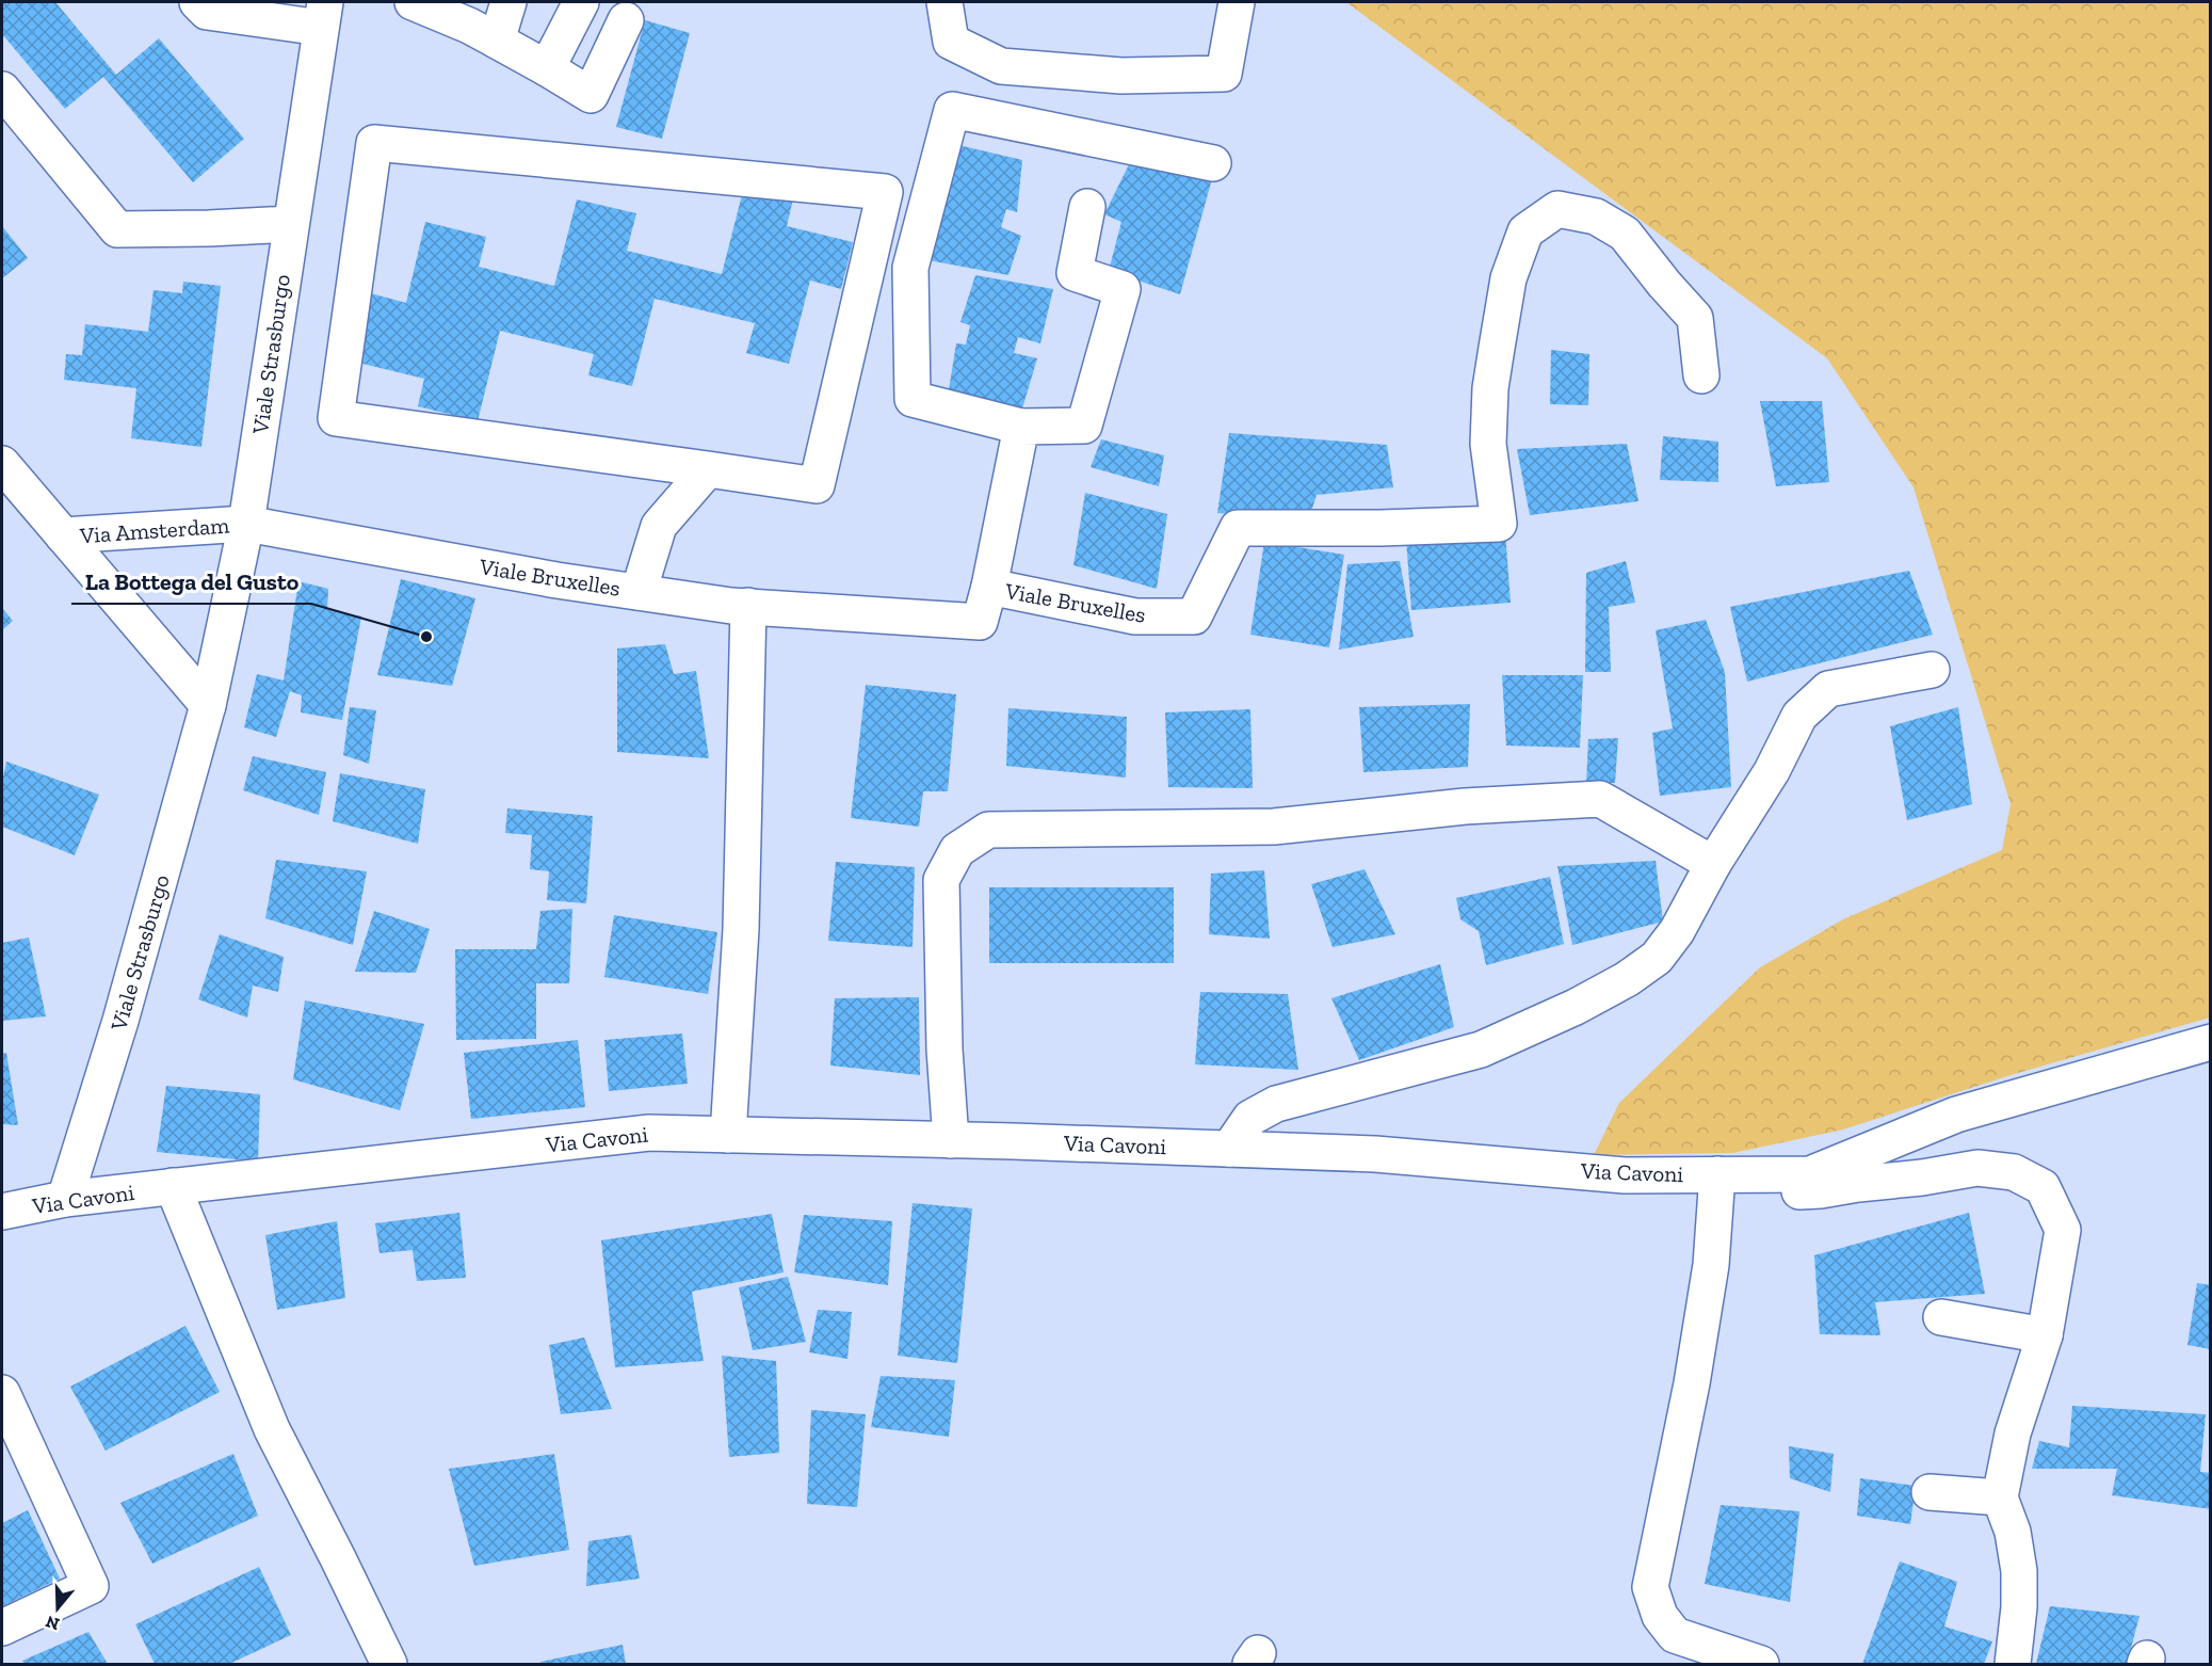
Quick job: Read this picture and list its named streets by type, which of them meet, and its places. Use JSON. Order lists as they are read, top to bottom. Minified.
{"streets":{"street":["Viale Strasburgo","Via Amsterdam","Viale Bruxelles","Via Cavoni"]},"crossings":[["Viale Strasburgo","Via Amsterdam"],["Viale Strasburgo","Viale Bruxelles"],["Viale Strasburgo","Via Cavoni"],["Via Amsterdam","Viale Bruxelles"]],"places":["La Bottega del Gusto"],"north":"bottom"}
